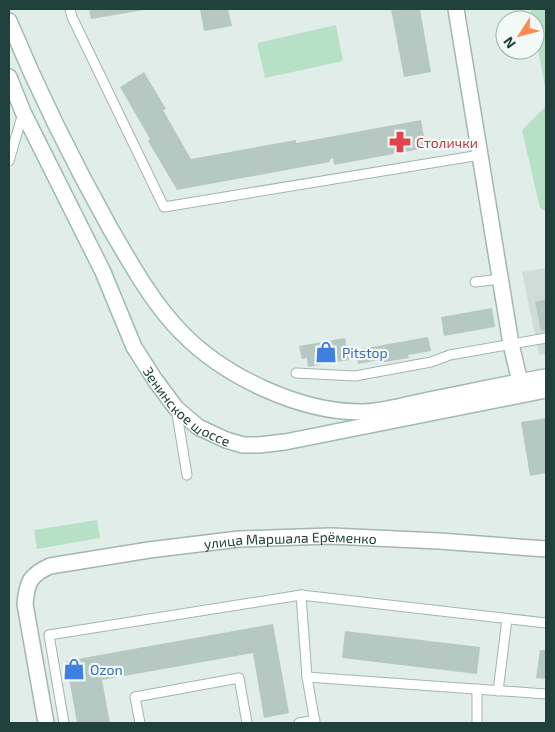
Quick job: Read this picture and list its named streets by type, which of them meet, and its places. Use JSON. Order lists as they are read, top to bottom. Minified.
{"streets":{"main road":["Зенинское шоссе","улица Маршала Ерёменко"]},"places":{"pharmacy":["Столички"],"shop":["Pitstop","Ozon"]},"north":"bottom left"}
